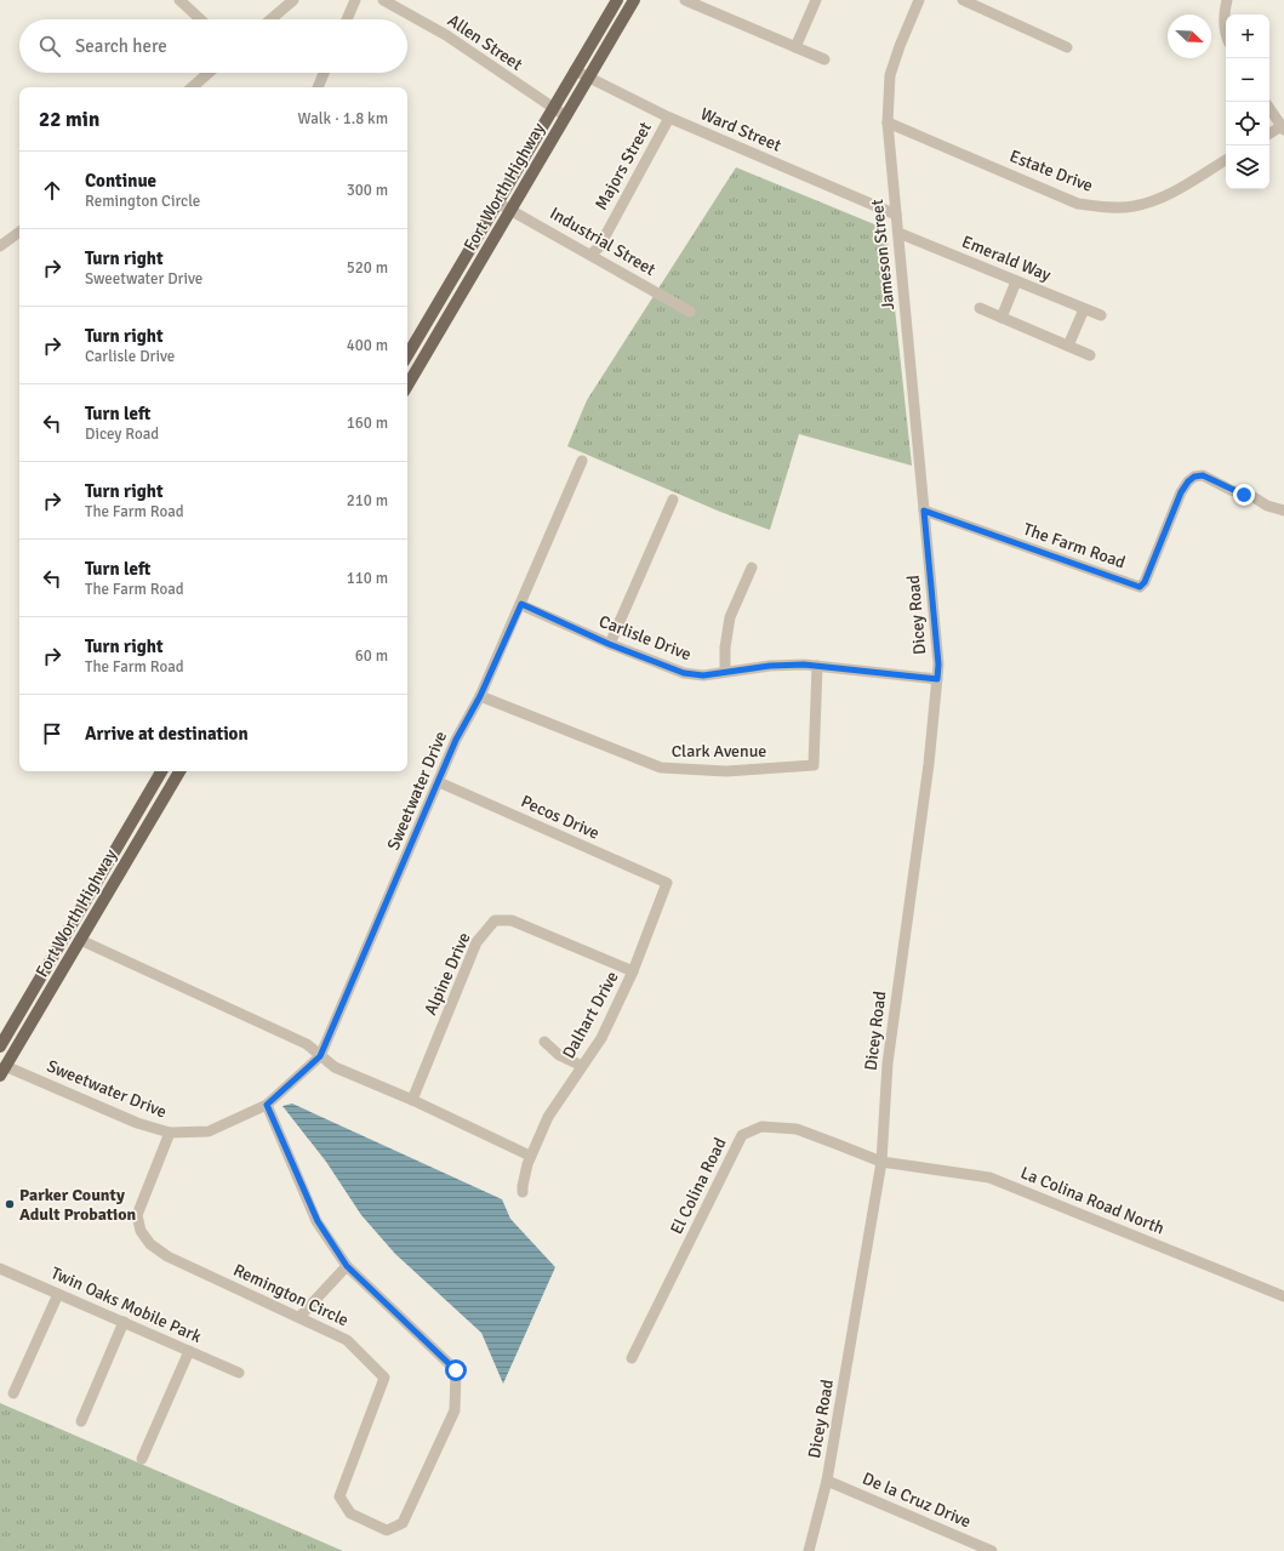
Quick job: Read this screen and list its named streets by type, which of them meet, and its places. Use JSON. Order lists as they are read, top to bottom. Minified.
{"streets":{"main road":["Fort Worth Highway"],"street":["Allen Street","Ward Street","Majors Street","Estate Drive","Industrial Street","Jameson Street","Emerald Way","The Farm Road","Dicey Road","Carlisle Drive","Clark Avenue","Sweetwater Drive","Pecos Drive","Alpine Drive","Dalhart Drive","El Colina Road","La Colina Road North","Remington Circle","Twin Oaks Mobile Park","De la Cruz Drive"]},"crossings":[["Allen Street","Fort Worth Highway"],["Ward Street","Majors Street"],["Ward Street","Fort Worth Highway"],["Ward Street","Jameson Street"],["Majors Street","Industrial Street"],["Estate Drive","Jameson Street"],["Fort Worth Highway","Industrial Street"],["Fort Worth Highway","Sweetwater Drive"],["Jameson Street","Emerald Way"],["Jameson Street","The Farm Road"],["Jameson Street","Dicey Road"],["The Farm Road","Dicey Road"],["Dicey Road","Carlisle Drive"],["Dicey Road","El Colina Road"],["Dicey Road","La Colina Road North"],["Dicey Road","De la Cruz Drive"],["Carlisle Drive","Clark Avenue"],["Carlisle Drive","Sweetwater Drive"],["Clark Avenue","Sweetwater Drive"],["Sweetwater Drive","Pecos Drive"],["Sweetwater Drive","Remington Circle"],["Pecos Drive","Dalhart Drive"],["Alpine Drive","Dalhart Drive"],["El Colina Road","La Colina Road North"]],"places":["Parker County Adult Probation"],"north":"bottom right","page":{"map_buttons":["+","−"],"search":"Search here","heading":["22 min","Walk · 1.8 km"],"list":[["Continue","Remington Circle","300 m"],["Turn right","Sweetwater Drive","520 m"],["Turn right","Carlisle Drive","400 m"],["Turn left","Dicey Road","160 m"],["Turn right","The Farm Road","210 m"],["Turn left","The Farm Road","110 m"],["Turn right","The Farm Road","60 m"],"Arrive at destination"]}}
